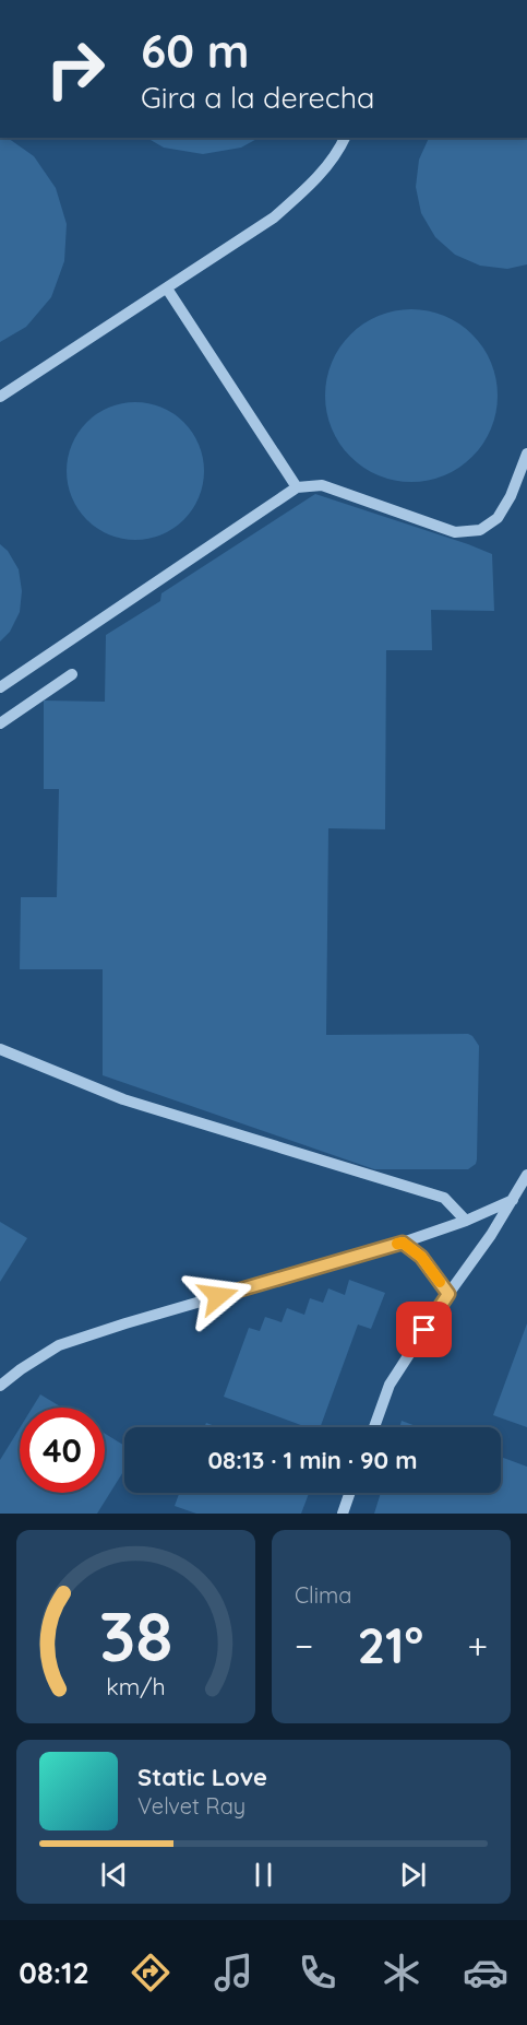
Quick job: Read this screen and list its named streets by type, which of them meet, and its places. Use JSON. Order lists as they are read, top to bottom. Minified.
{"page":{"turn":["60 m","Gira a la derecha"],"limit":"40","trip":"08:13 · 1 min · 90 m","tile":"Clima","heat":["−","21°","+"],"song":["Static Love","Velvet Ray"],"tabs":"08:12","gauge":["38","km/h"]}}
